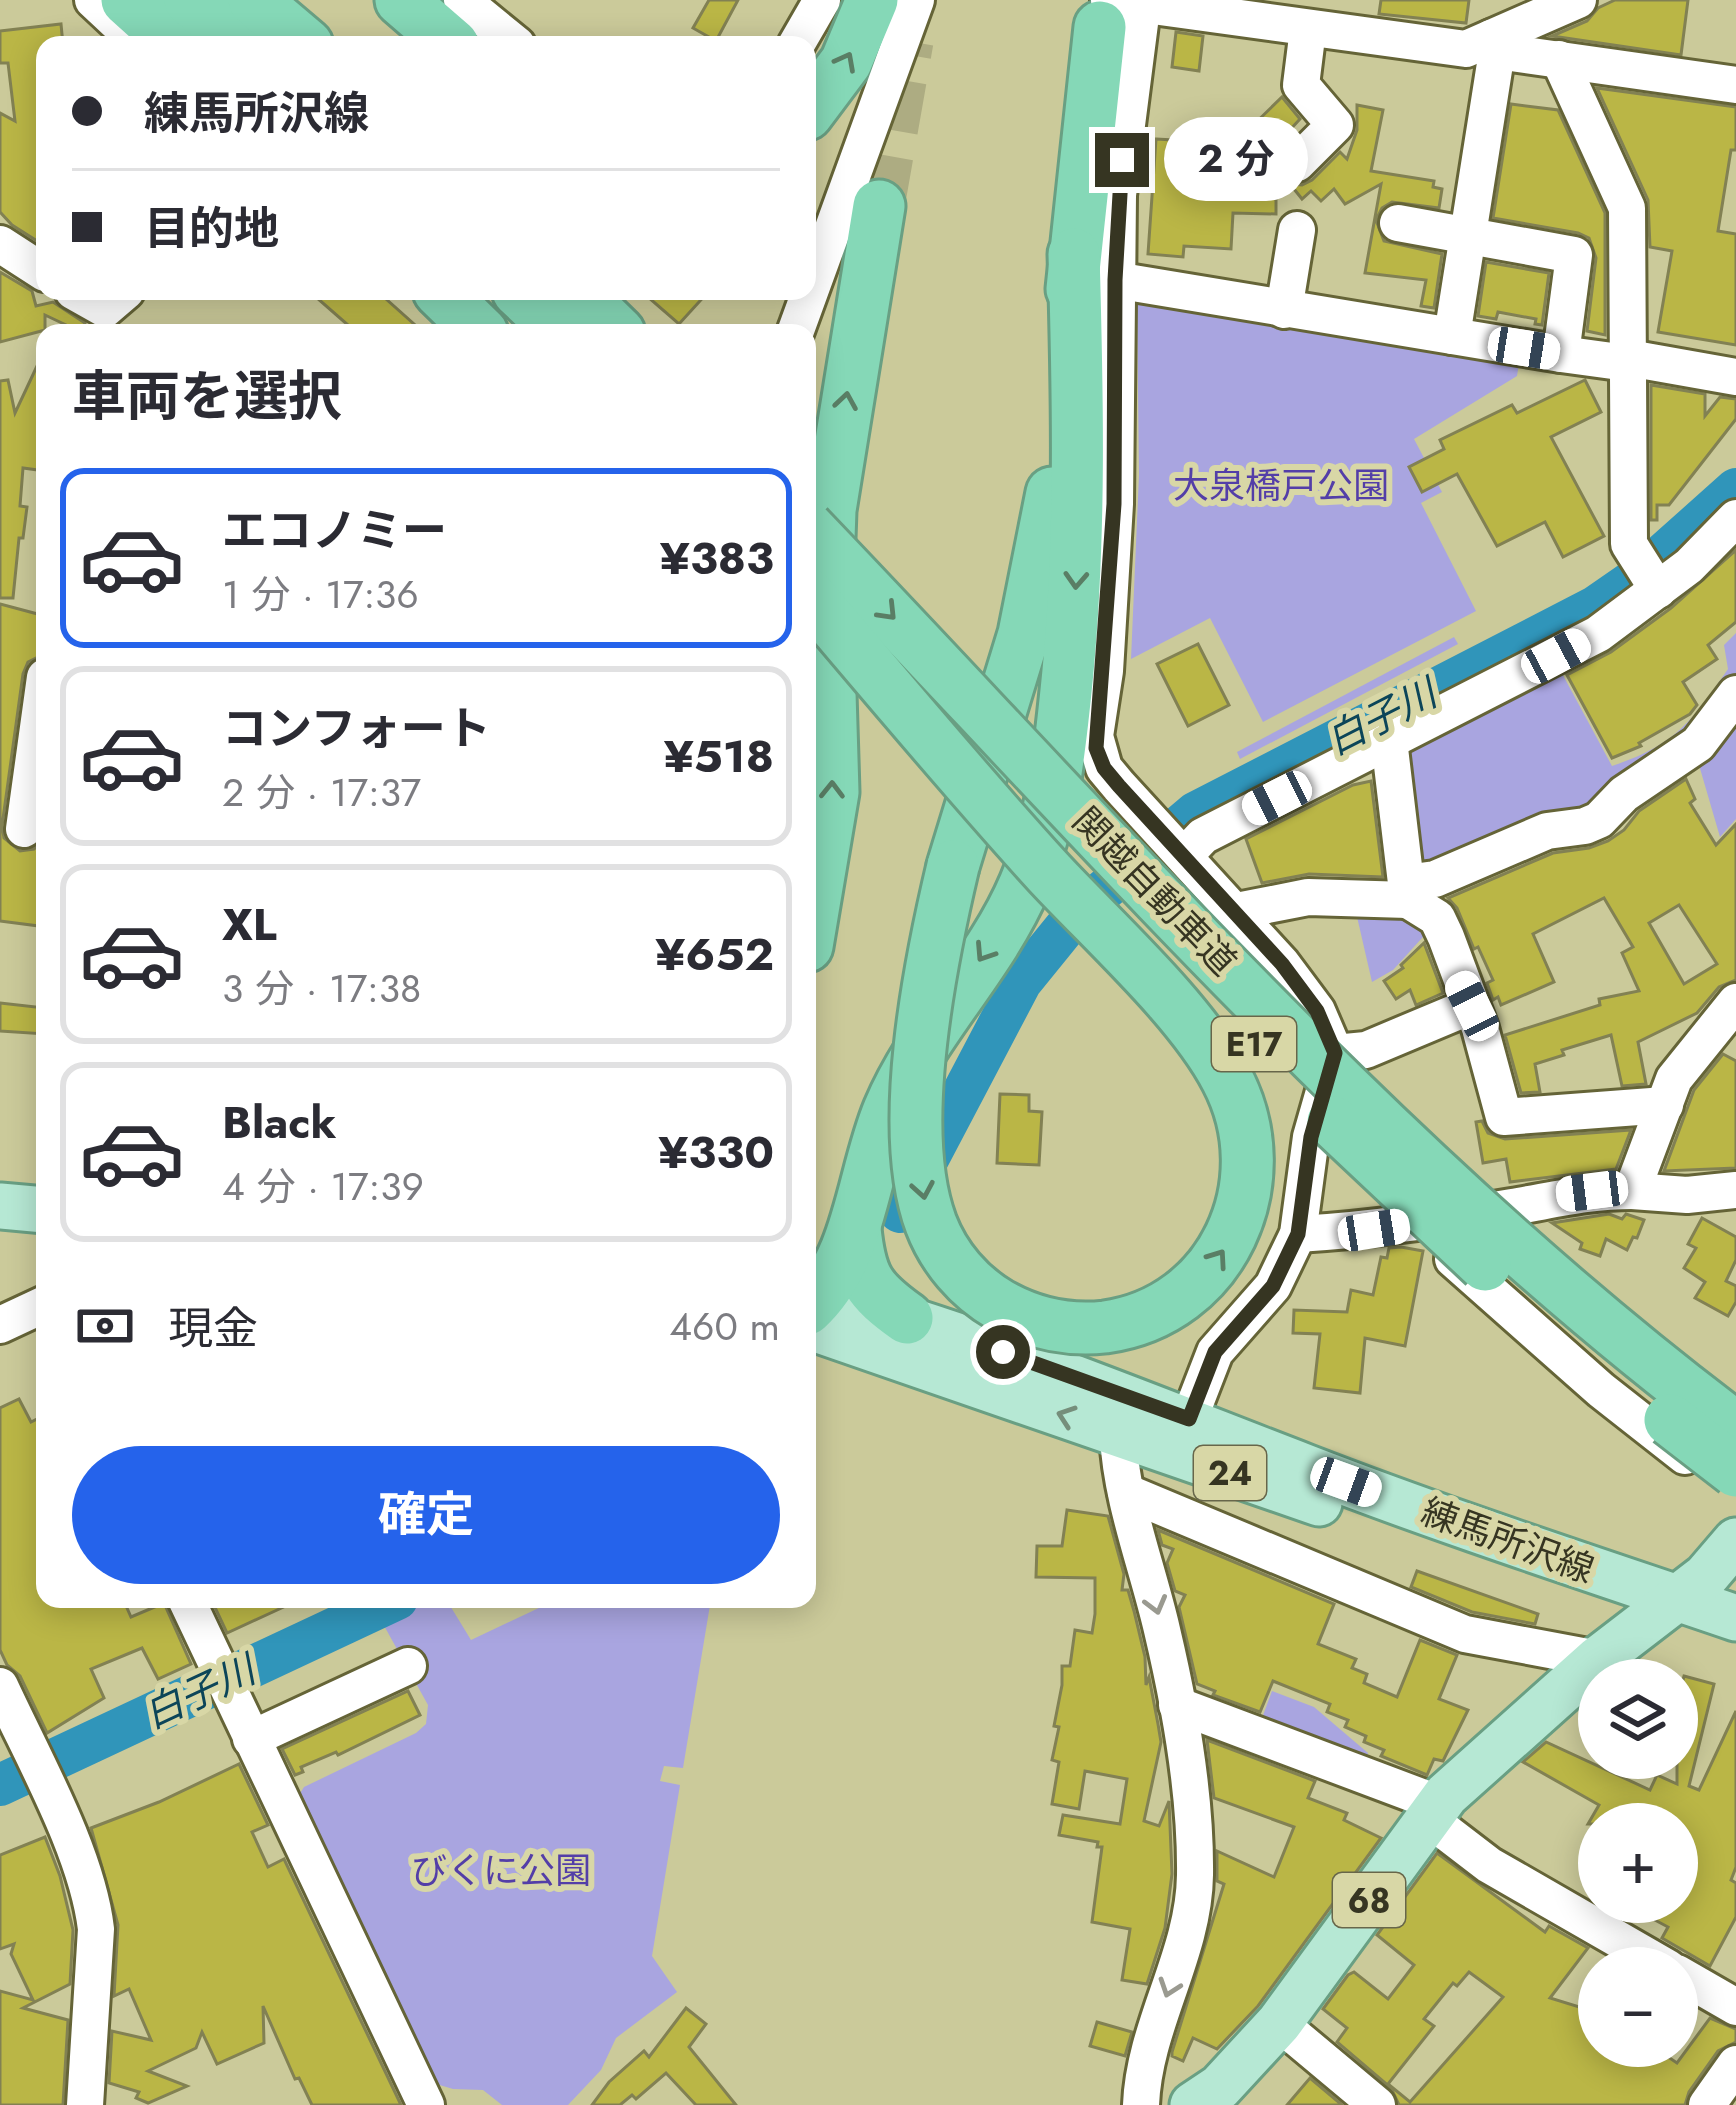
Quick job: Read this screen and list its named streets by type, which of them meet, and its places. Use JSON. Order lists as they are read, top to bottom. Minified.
{"streets":{"highway":["関越自動車道","E17"],"main road":["24","練馬所沢線","68"]},"crossings":[["練馬所沢線","68"]],"water":["白子川"],"parks":["大泉橋戸公園","びくに公園"],"page":{"banner":["練馬所沢線","目的地"],"bubble":"2 分","heading":"車両を選択","list":[{"name":"エコノミー","note":"1 分 · 17:36","value":"¥383"},{"name":"コンフォート","note":"2 分 · 17:37","value":"¥518"},{"name":"XL","note":"3 分 · 17:38","value":"¥652"},{"name":"Black","note":"4 分 · 17:39","value":"¥330"}],"pay":["現金","460 m"],"buttons":"確定","map_buttons":["+","−"]}}
